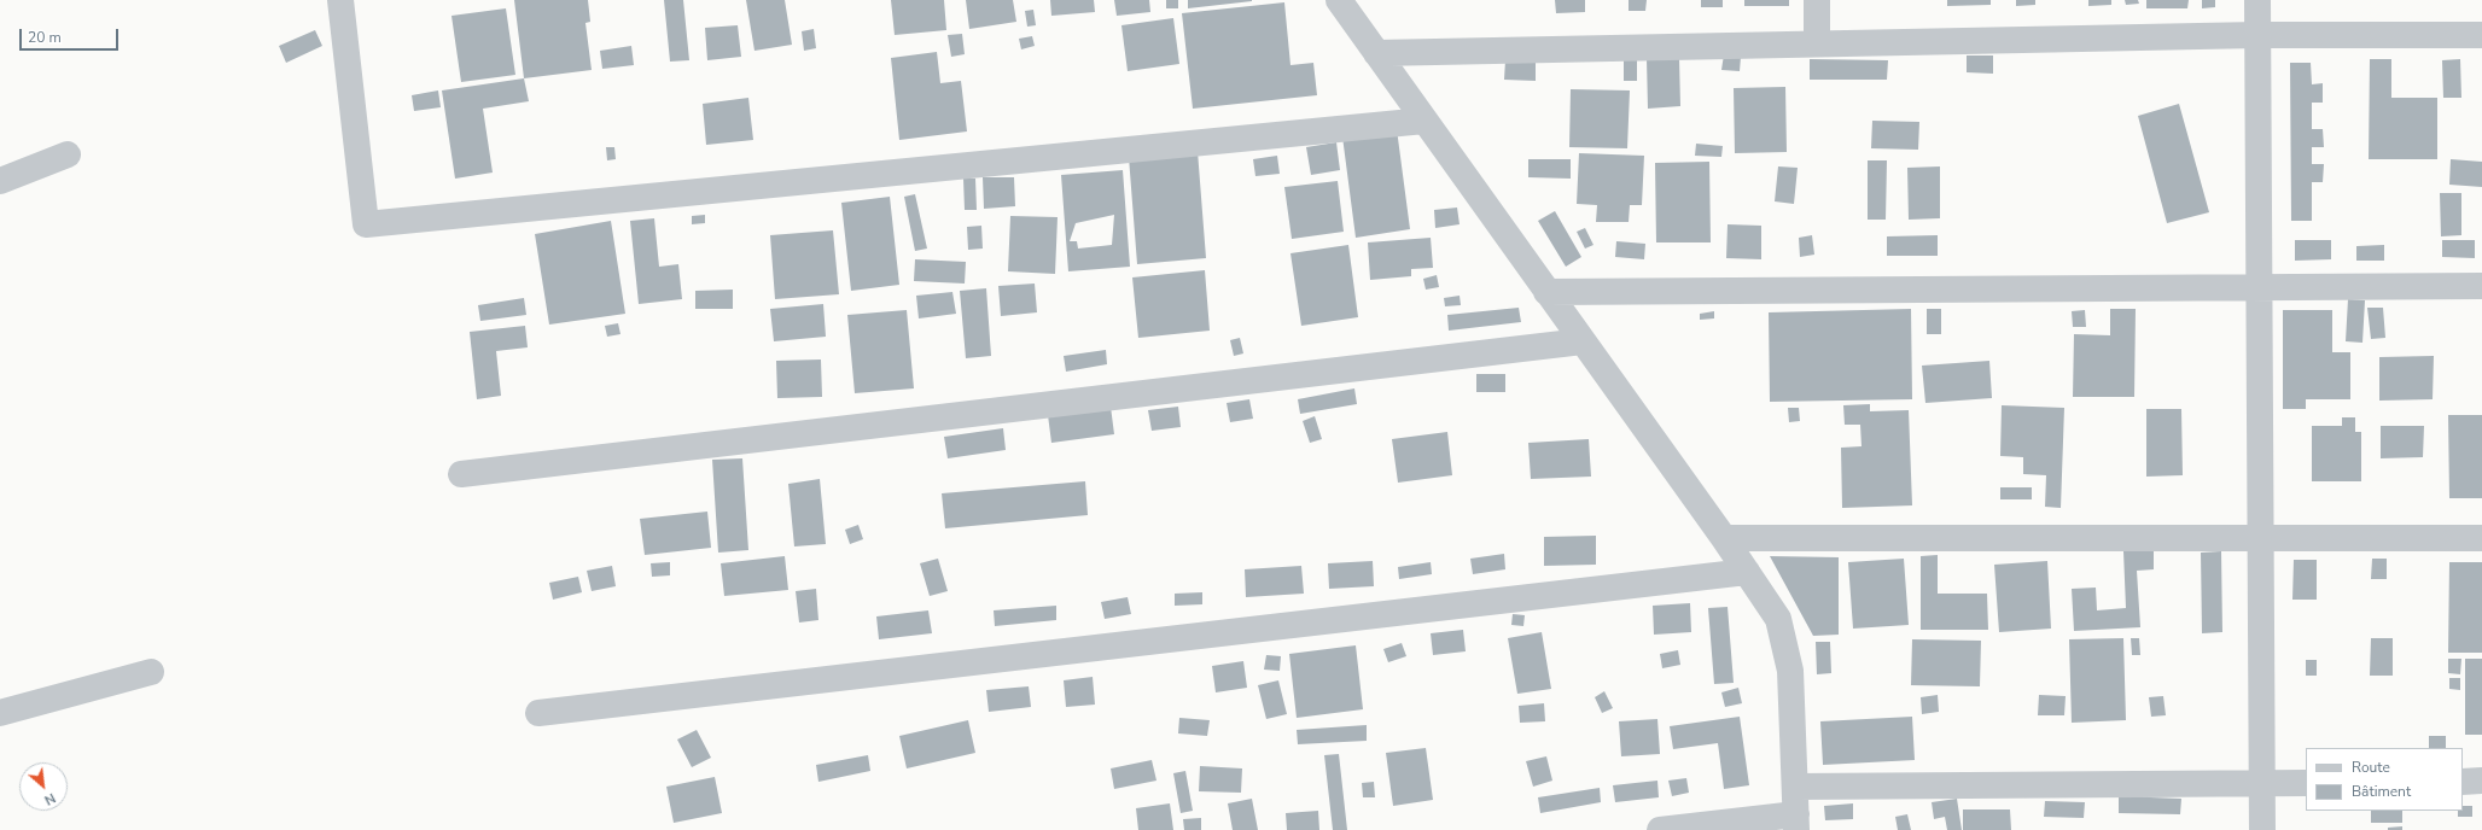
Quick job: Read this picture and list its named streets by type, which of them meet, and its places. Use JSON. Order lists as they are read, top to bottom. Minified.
{"legend":["Route","Bâtiment"],"scale_bar":"20 m","north":"bottom right"}
